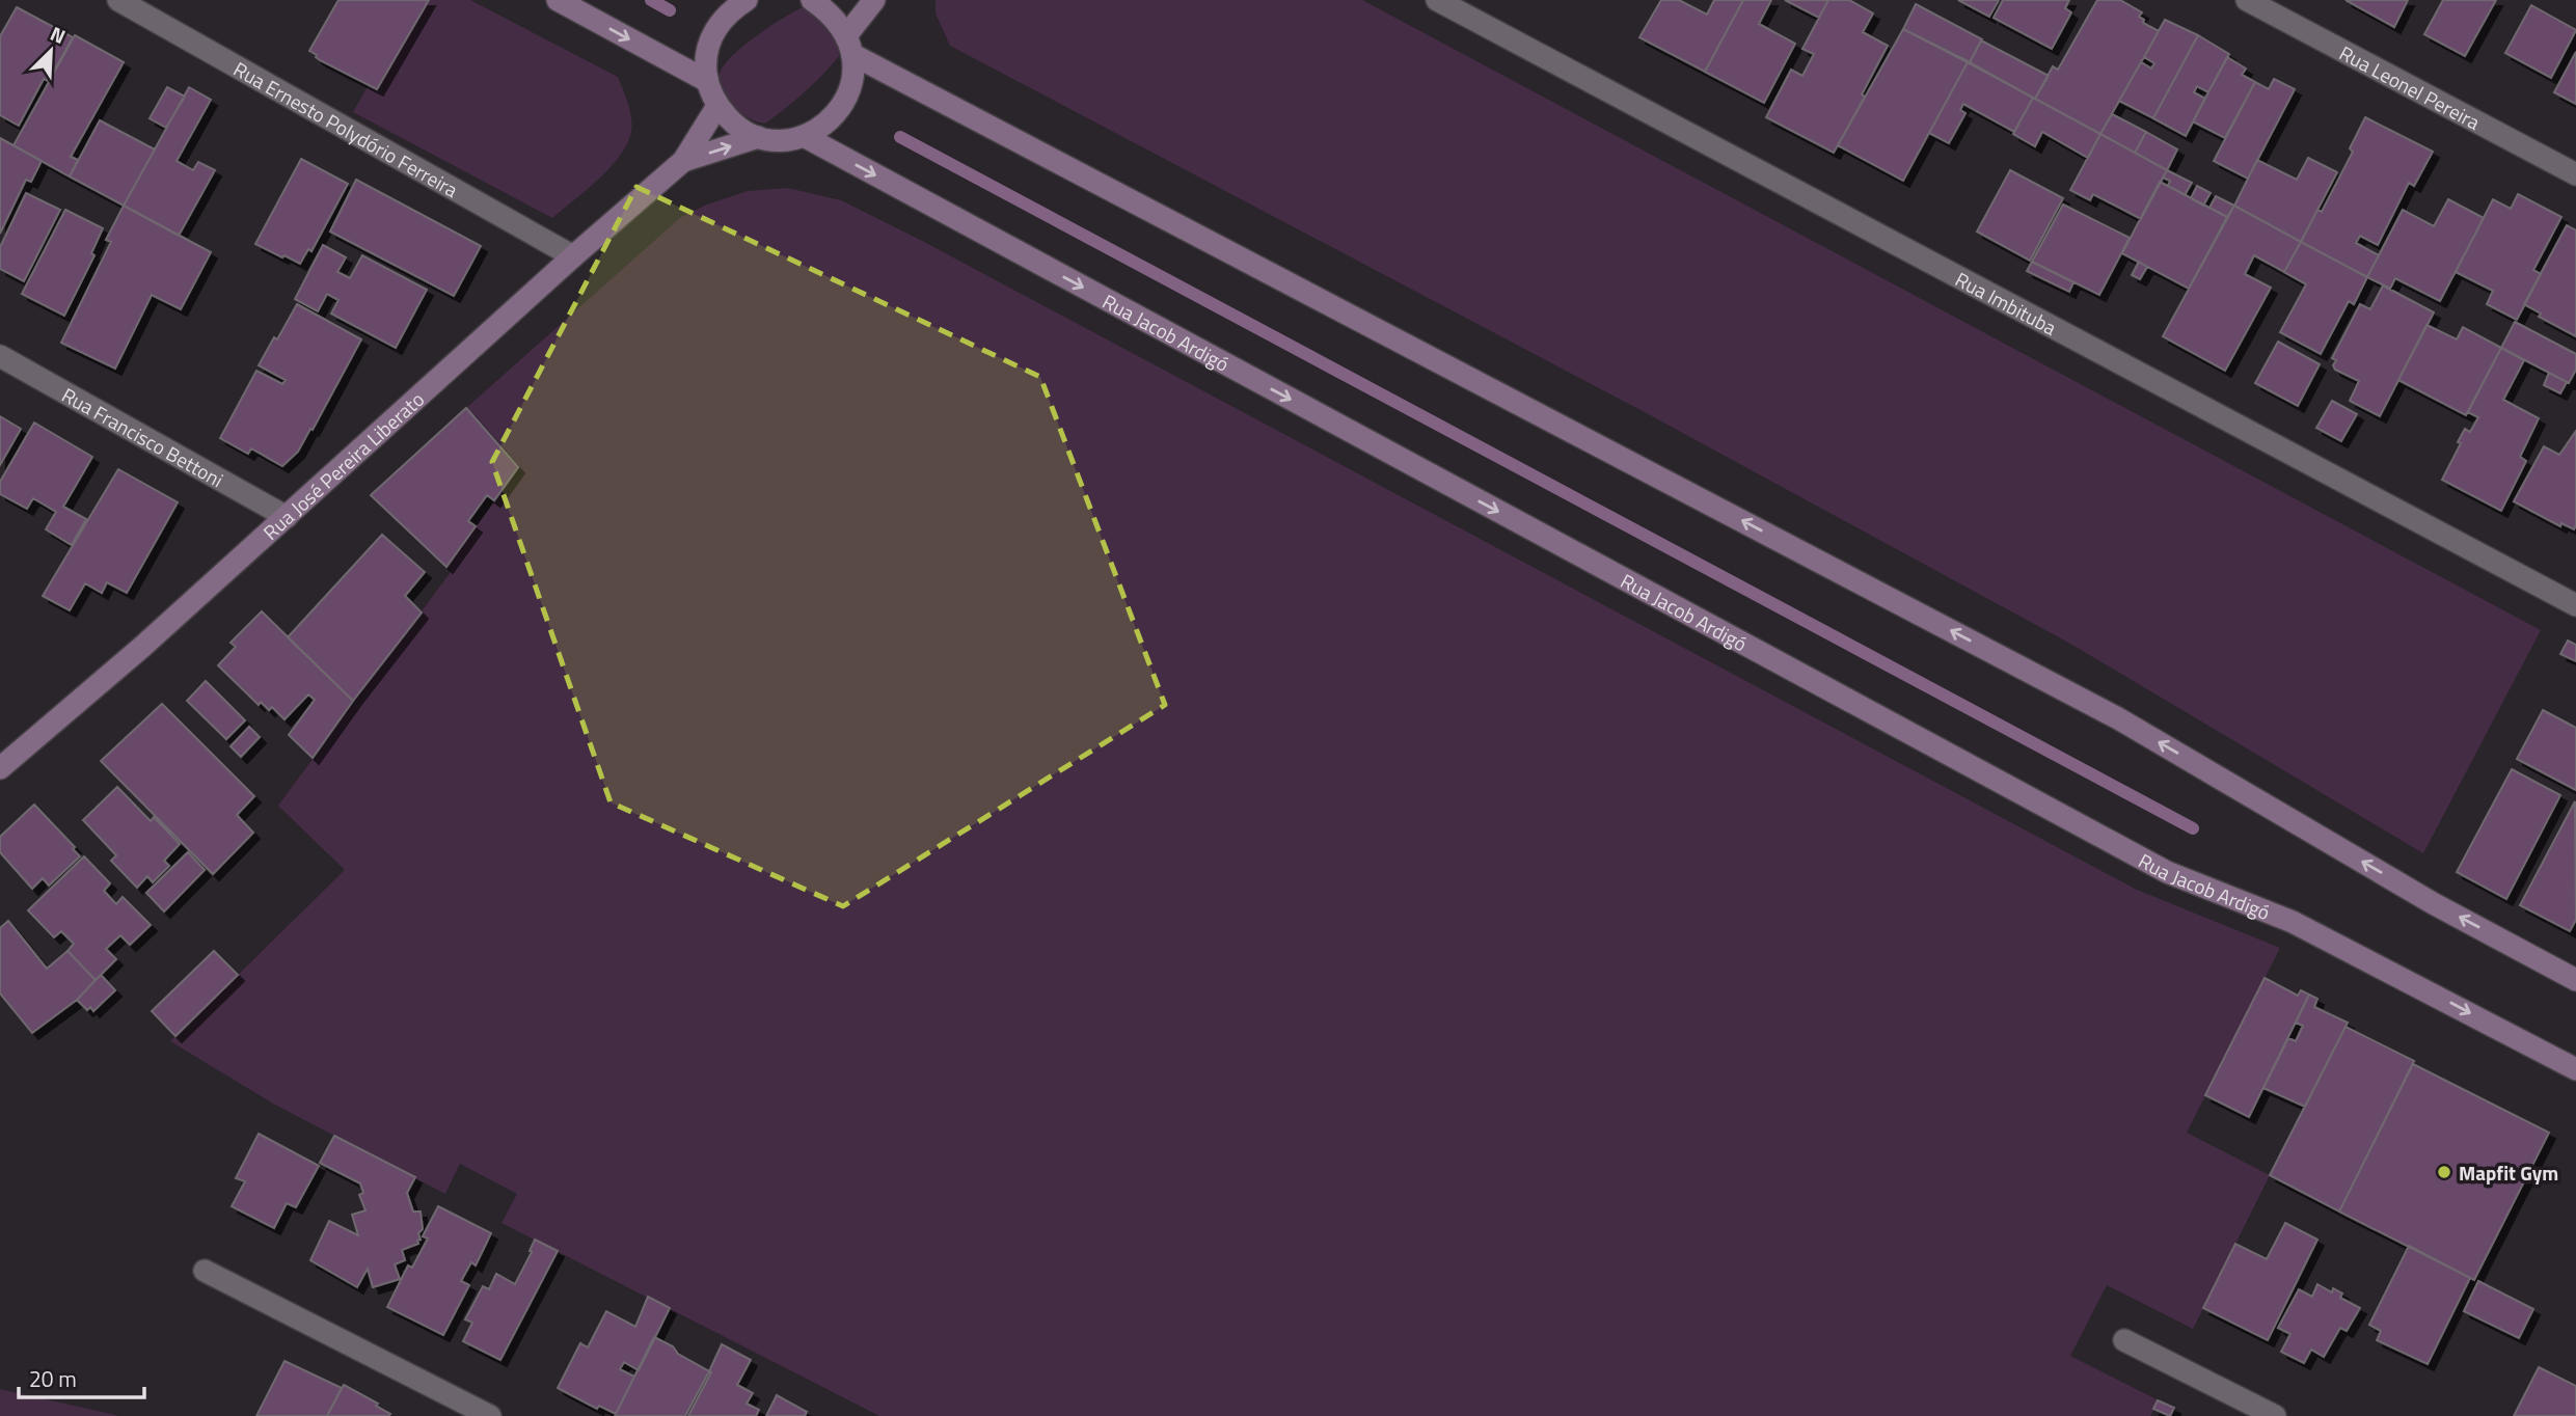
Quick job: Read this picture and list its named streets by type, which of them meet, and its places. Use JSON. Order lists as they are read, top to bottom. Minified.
{"streets":{"main road":["Rua Jacob Ardigó","Rua José Pereira Liberato"],"street":["Rua Leonel Pereira","Rua Ernesto Polydório Ferreira","Rua Imbituba","Rua Francisco Bettoni"]},"crossings":[["Rua Ernesto Polydório Ferreira","Rua José Pereira Liberato"],["Rua Francisco Bettoni","Rua José Pereira Liberato"]],"places":["Mapfit Gym"],"scale_bar":"20 m","north":"top right"}
